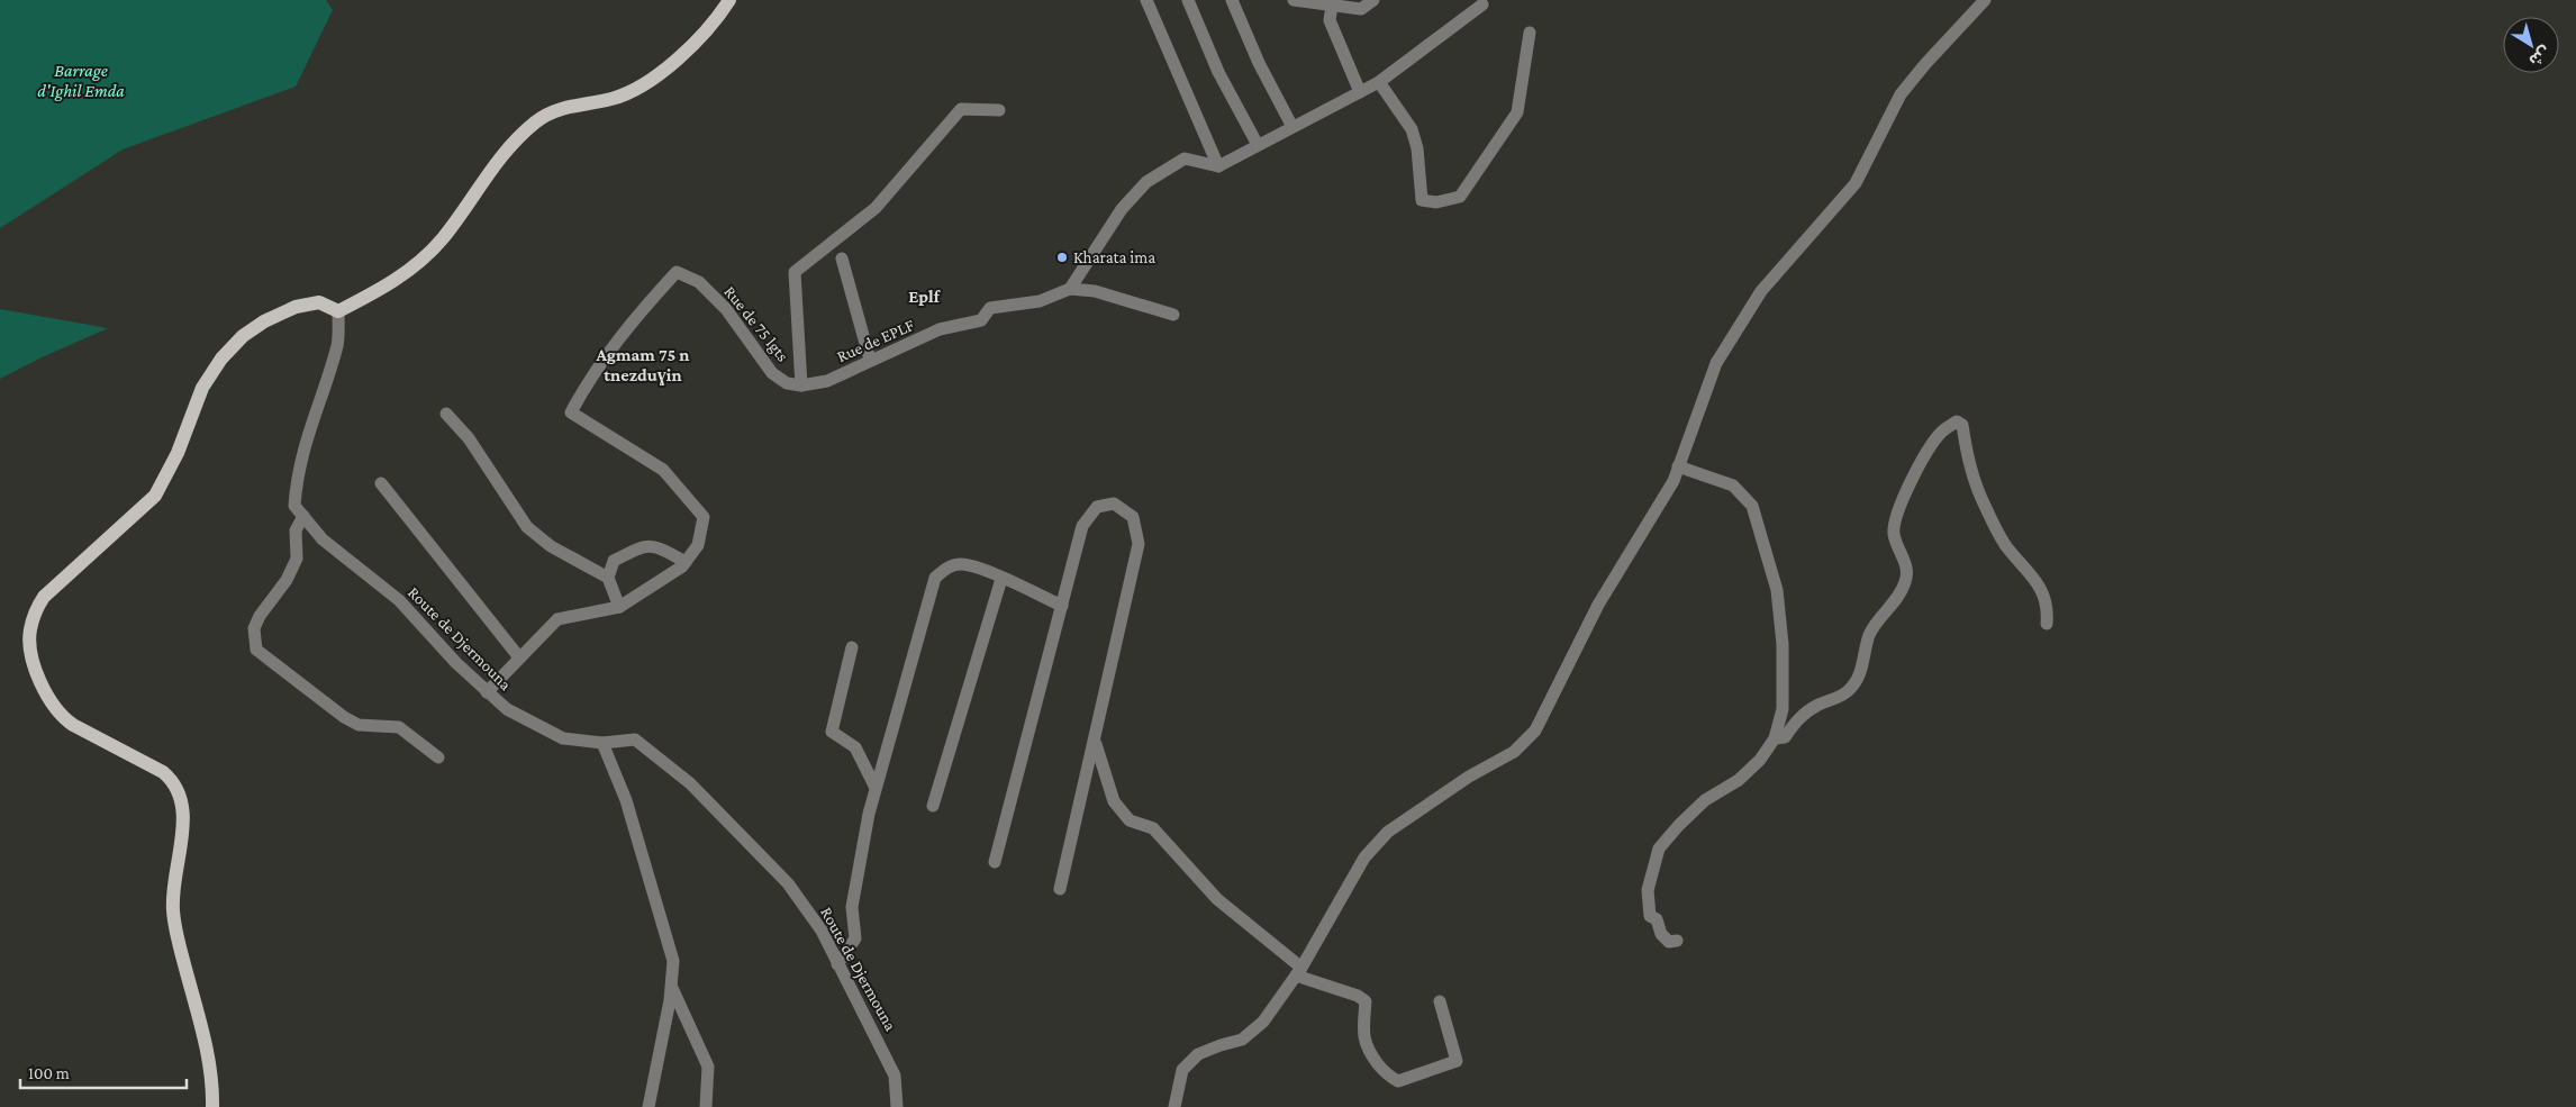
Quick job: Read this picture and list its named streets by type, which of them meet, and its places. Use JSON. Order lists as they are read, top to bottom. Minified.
{"streets":{"street":["Rue de 75 lgts","Rue de EPLF","Route de Djermouna"]},"crossings":[["Rue de 75 lgts","Rue de EPLF"],["Rue de 75 lgts","Route de Djermouna"]],"districts":["Eplf","Agmam 75 n tnezduɣin"],"water":["Barrage d'Ighil Emda"],"places":["Kharata ima"],"scale_bar":"100 m","north":"bottom right"}
